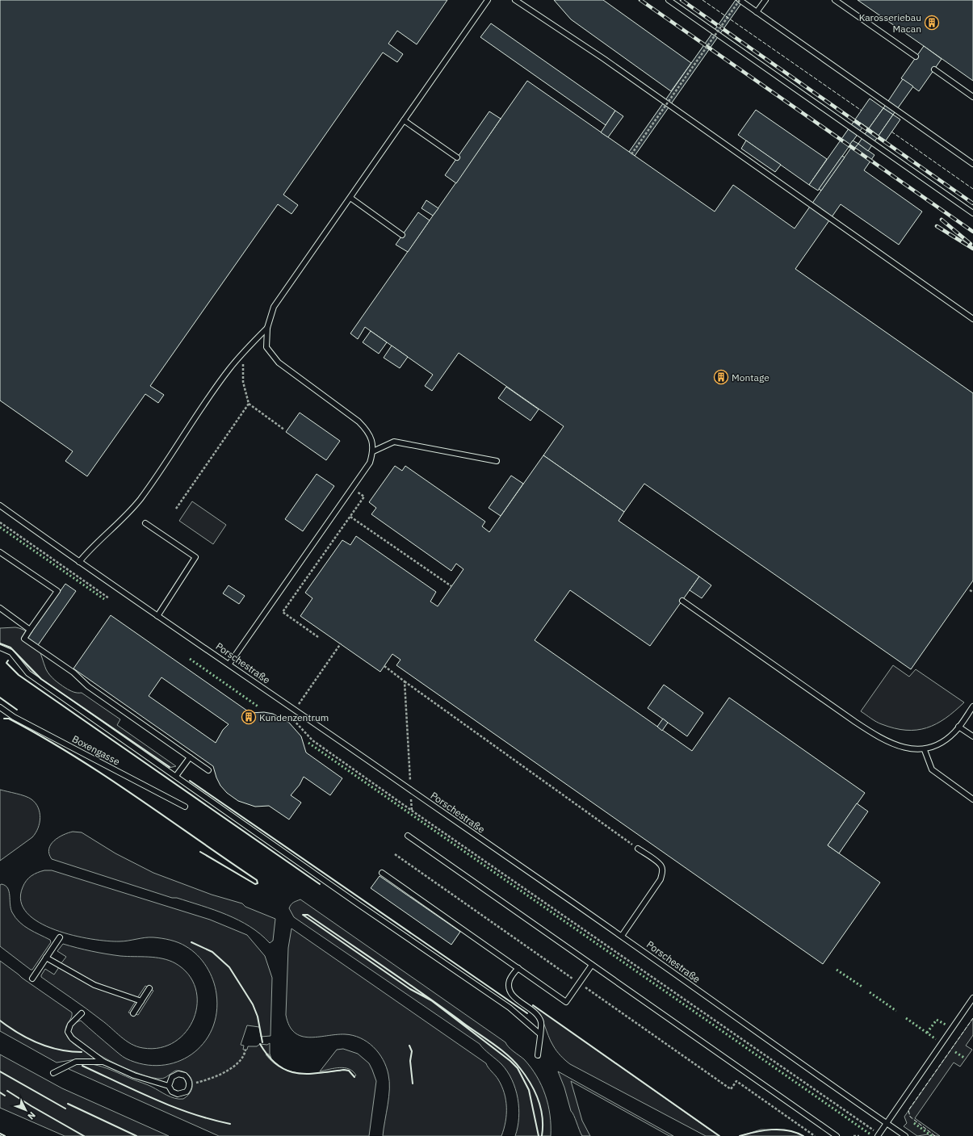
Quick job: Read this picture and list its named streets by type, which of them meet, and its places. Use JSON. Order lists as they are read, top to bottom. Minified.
{"streets":{"lane":["Porschestraße","Boxengasse"]},"places":{"building":["Karosseriebau Macan","Montage","Kundenzentrum"]},"north":"bottom right"}
